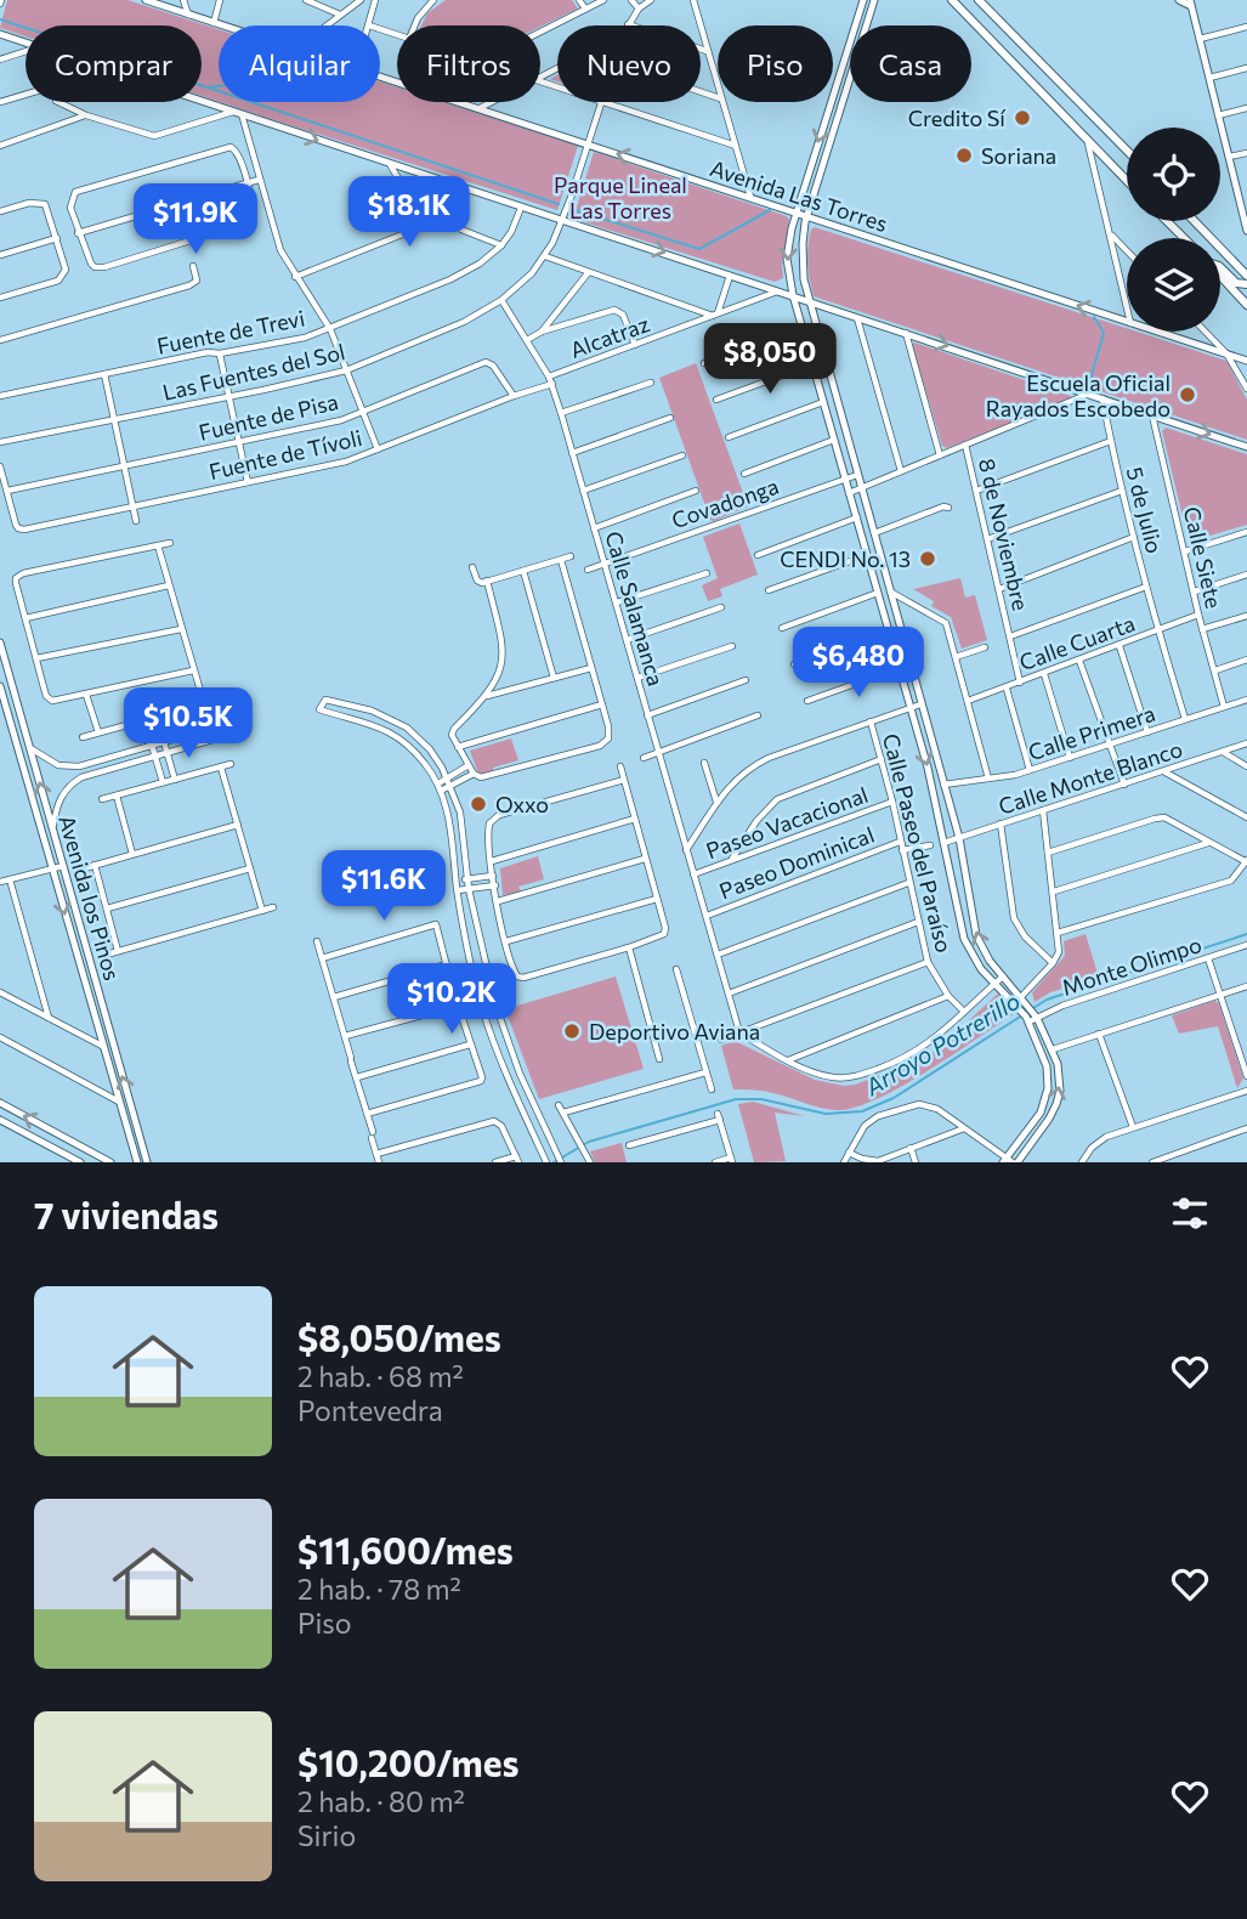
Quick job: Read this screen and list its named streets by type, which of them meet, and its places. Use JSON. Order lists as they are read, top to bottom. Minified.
{"streets":{"street":["Avenida Las Torres","Fuente de Trevi","Alcatraz","Las Fuentes del Sol","Fuente de Pisa","Fuente de Tívoli","Covadonga","5 de Julio","8 de Noviembre","Calle Siete","Calle Salamanca","Calle Cuarta","Calle Primera","Calle Monte Blanco","Paseo Vacacional","Calle Paseo del Paraíso","Paseo Dominical","Avenida los Pinos","Monte Olimpo"]},"crossings":[["Alcatraz","Calle Salamanca"],["Las Fuentes del Sol","Calle Salamanca"],["Fuente de Pisa","Fuente de Tívoli"],["Fuente de Tívoli","Calle Salamanca"],["Covadonga","Calle Salamanca"],["5 de Julio","Calle Cuarta"],["5 de Julio","Calle Primera"],["8 de Noviembre","Calle Cuarta"],["Calle Siete","Calle Cuarta"],["Calle Siete","Calle Primera"],["Calle Salamanca","Paseo Vacacional"],["Calle Salamanca","Paseo Dominical"],["Paseo Vacacional","Calle Paseo del Paraíso"],["Calle Paseo del Paraíso","Paseo Dominical"]],"one_way":["Avenida Las Torres"],"water":["Arroyo Potrerillo"],"parks":["Parque Lineal Las Torres"],"places":["Credito Sí","Soriana","Escuela Oficial Rayados Escobedo","CENDI No. 13","Oxxo","Deportivo Aviana"],"page":{"chip":["Comprar","Alquilar","Filtros","Nuevo","Piso","Casa"],"price":["$18.1K","$11.9K","$8,050","$6,480","$10.5K","$11.6K","$10.2K"],"heading":"7 viviendas","list":[{"name":"$8,050/mes","note":"2 hab. · 68 m² · Pontevedra"},{"name":"$11,600/mes","note":"2 hab. · 78 m² · Piso"},{"name":"$10,200/mes","note":"2 hab. · 80 m² · Sirio"}]}}
